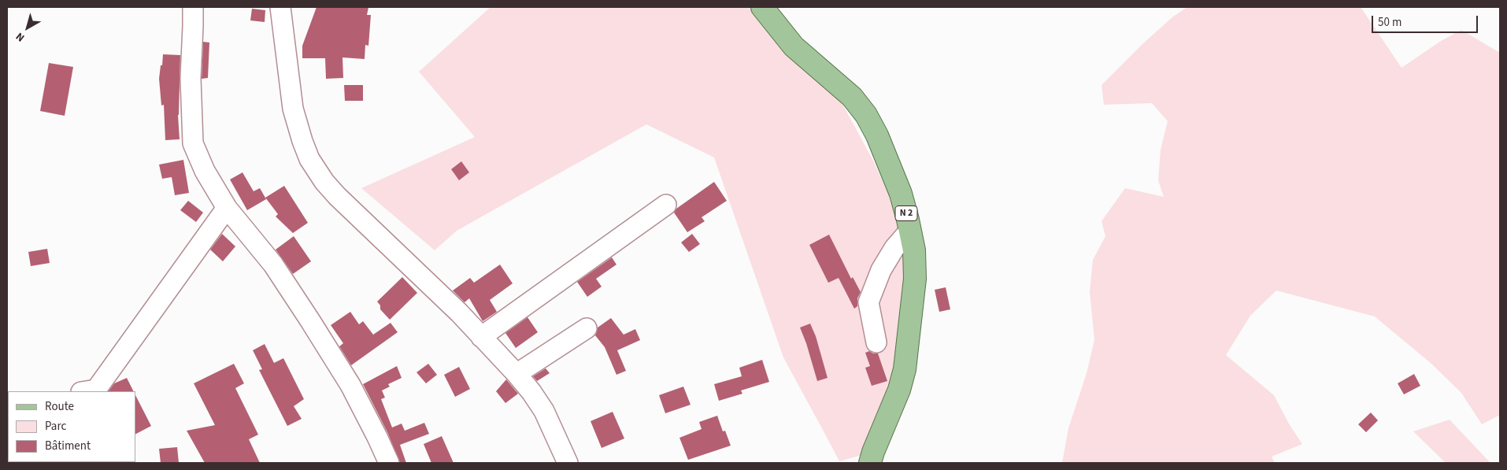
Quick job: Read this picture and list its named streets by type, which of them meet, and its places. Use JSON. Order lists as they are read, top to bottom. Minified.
{"streets":{"main road":["N 2"]},"legend":["Route","Parc","Bâtiment"],"scale_bar":"50 m","north":"bottom left"}
